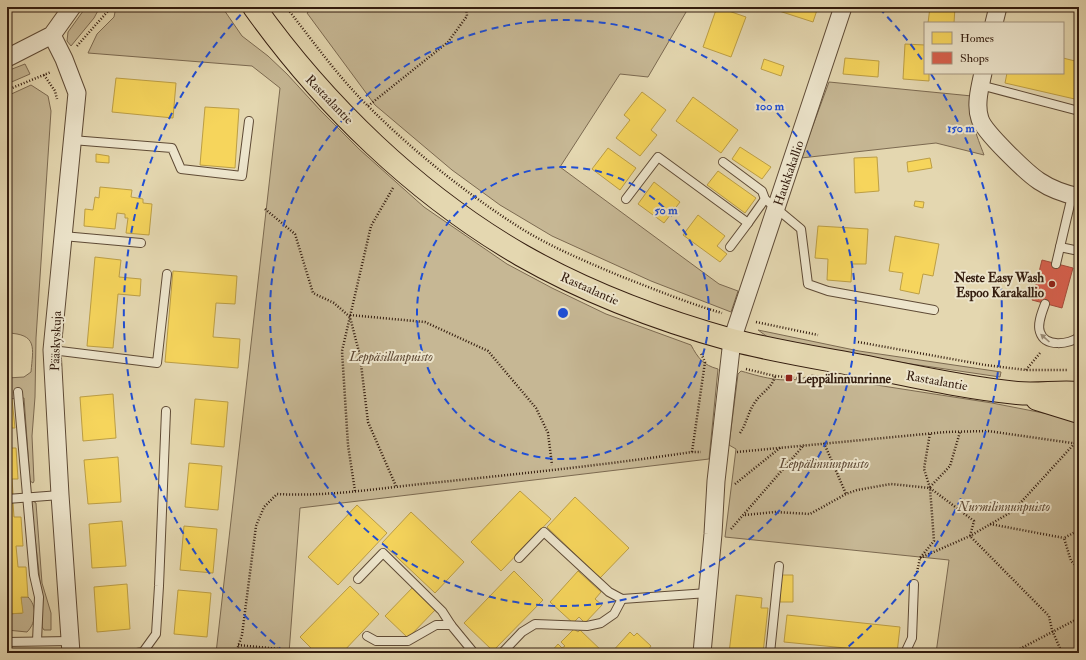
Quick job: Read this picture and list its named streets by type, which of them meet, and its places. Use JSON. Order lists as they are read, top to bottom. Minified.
{"streets":{"main road":["Rastaalantie"],"street":["Haukkakallio","Pääskyskuja"]},"crossings":[["Rastaalantie","Haukkakallio"]],"parks":["Leppäsillanpuisto","Leppälinnunpuisto","Nurmilinnunpuisto"],"places":{"other":["Neste Easy Wash Espoo Karakallio"],"transit":["Leppälinnunrinne"]},"legend":["Homes","Shops"],"rings":["100 m","150 m","50 m"]}
